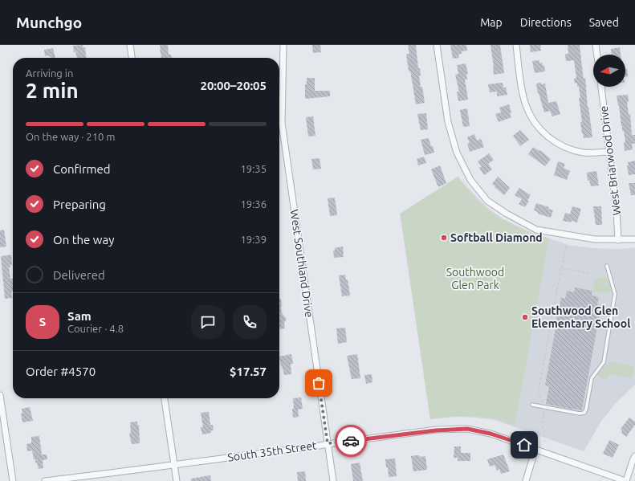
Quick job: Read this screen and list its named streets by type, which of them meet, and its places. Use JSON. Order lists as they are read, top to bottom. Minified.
{"streets":{"street":["West Briarwood Drive","West Southland Drive","South 35th Street"]},"crossings":[["West Southland Drive","South 35th Street"]],"parks":["Southwood Glen Park"],"places":["Softball Diamond","Southwood Glen Elementary School"],"north":"left","page":{"header":"Munchgo","nav":["Map","Directions","Saved"],"heading":["2 min","Arriving in","20:00–20:05"],"panel":["Sam","Courier · 4.8","Order #4570","$17.57"],"bar":"On the way · 210 m","list":[["Confirmed","19:35"],["Preparing","19:36"],["On the way","19:39"],"Delivered"],"round":"S"}}
